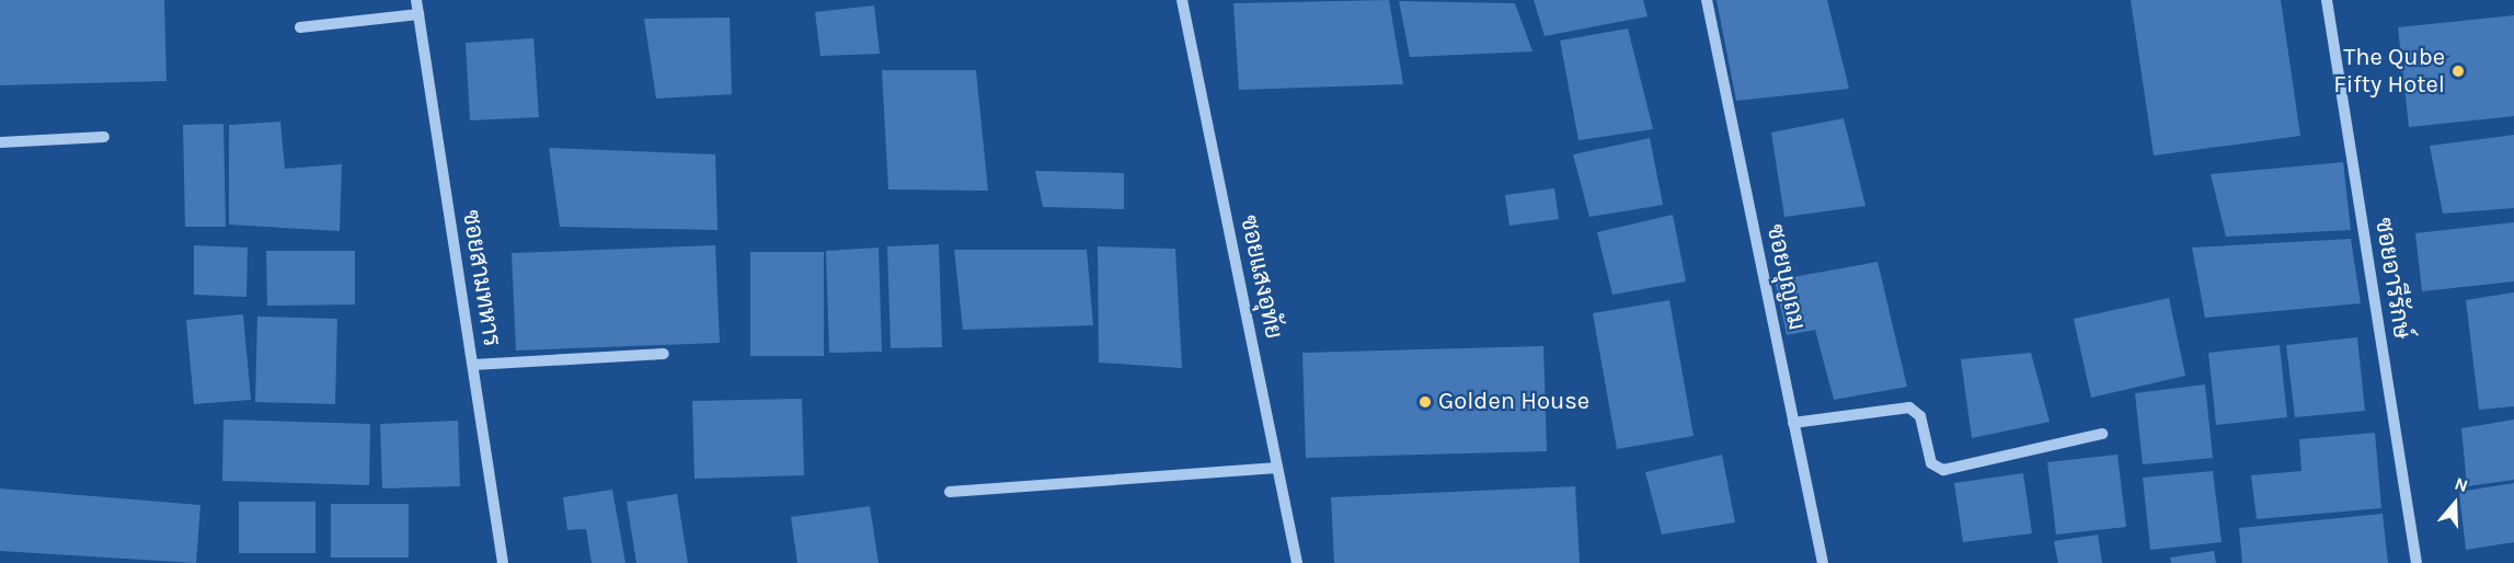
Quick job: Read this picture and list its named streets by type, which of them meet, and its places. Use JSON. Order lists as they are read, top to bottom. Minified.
{"streets":{"street":["ซอยแสงอุทัย","ซอยบุญถม","ซอยสามทหาร","ซอยอารีรักษ์"]},"places":["The Qube Fifty Hotel","Golden House"],"north":"top"}
